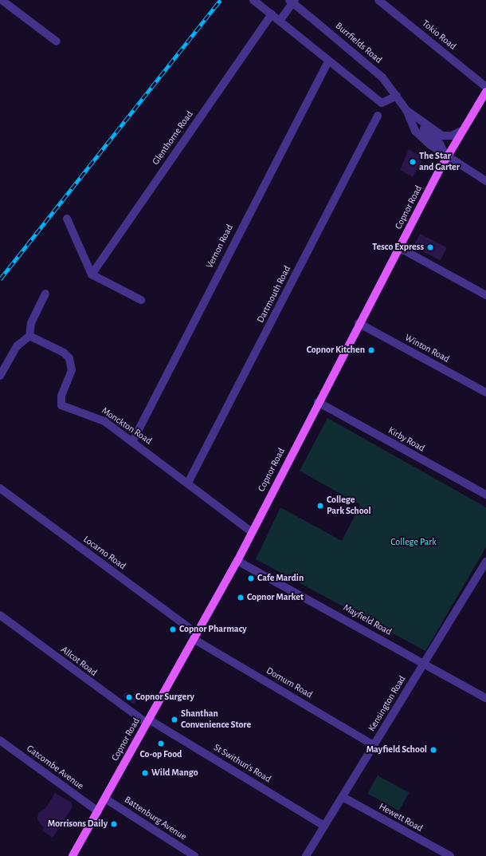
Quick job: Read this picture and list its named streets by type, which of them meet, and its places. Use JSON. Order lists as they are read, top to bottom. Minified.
{"streets":{"main road":["Copnor Road"],"street":["Tokio Road","Burrfields Road","Glenthorne Road","Vernon Road","Dartmouth Road","Winton Road","Monckton Road","Kirby Road","Locarno Road","Mayfield Road","Allcot Road","Domum Road","Kensington Road","St Swithun's Road","Gatcombe Avenue","Hewett Road","Battenburg Avenue"]},"crossings":[["Burrfields Road","Copnor Road"],["Copnor Road","Winton Road"],["Copnor Road","Monckton Road"],["Copnor Road","Kirby Road"],["Copnor Road","Locarno Road"],["Copnor Road","Mayfield Road"],["Copnor Road","Allcot Road"],["Copnor Road","Domum Road"],["Copnor Road","St Swithun's Road"],["Copnor Road","Gatcombe Avenue"],["Copnor Road","Battenburg Avenue"],["Vernon Road","Monckton Road"],["Dartmouth Road","Monckton Road"],["Locarno Road","Domum Road"],["Mayfield Road","Kensington Road"],["Allcot Road","St Swithun's Road"],["Domum Road","Kensington Road"],["Kensington Road","St Swithun's Road"],["Kensington Road","Hewett Road"]],"parks":["College Park"],"places":["The Star and Garter","Tesco Express","Copnor Kitchen","College Park School","Cafe Mardin","Copnor Market","Copnor Pharmacy","Copnor Surgery","Shanthan Convenience Store","Co-op Food","Mayfield School","Wild Mango","Morrisons Daily"]}
